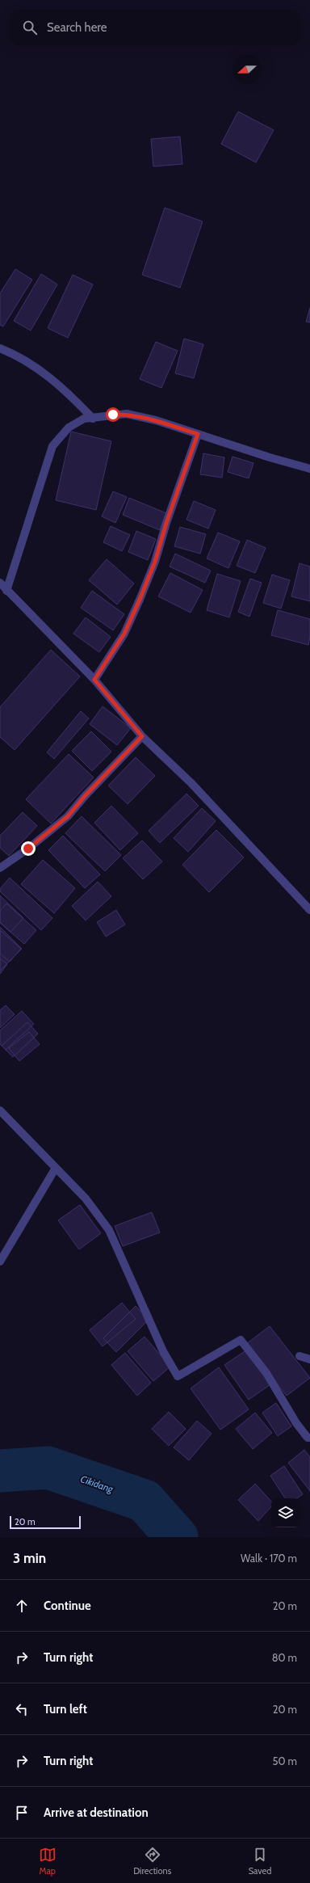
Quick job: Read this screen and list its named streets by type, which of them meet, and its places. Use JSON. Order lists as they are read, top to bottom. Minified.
{"water":["Cikidang"],"scale_bar":"20 m","north":"left","page":{"search":"Search here","scale":"20 m","heading":["3 min","Walk · 170 m"],"list":[["Continue","20 m"],["Turn right","80 m"],["Turn left","20 m"],["Turn right","50 m"],"Arrive at destination"],"nav":["Map","Directions","Saved"]}}
